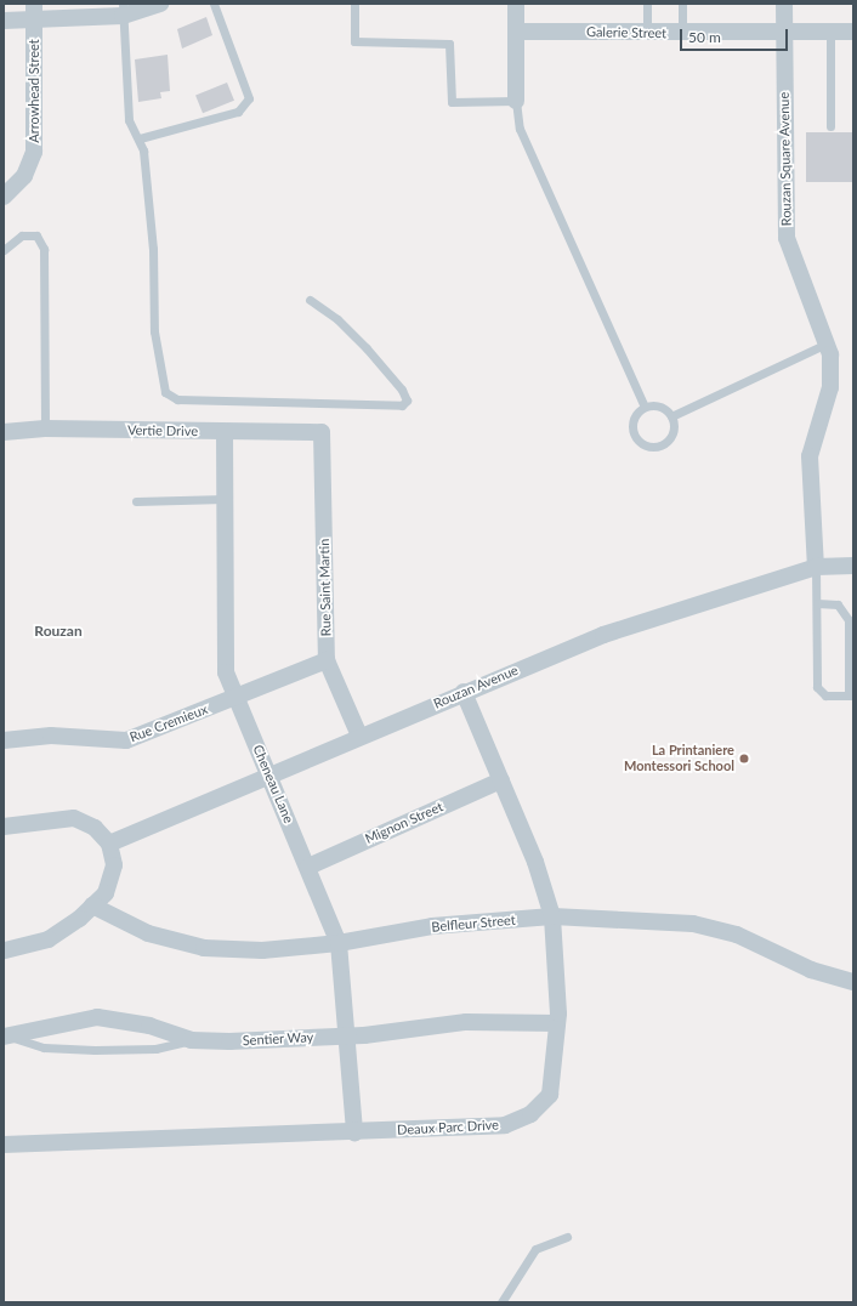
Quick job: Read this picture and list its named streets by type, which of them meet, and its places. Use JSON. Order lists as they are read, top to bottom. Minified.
{"streets":{"street":["Galerie Street","Arrowhead Street","Rouzan Square Avenue","Vertie Drive","Rue Saint Martin","Rouzan Avenue","Rue Cremieux","Cheneau Lane","Mignon Street","Belfleur Street","Sentier Way","Deaux Parc Drive"]},"crossings":[["Galerie Street","Rouzan Square Avenue"],["Rouzan Square Avenue","Rouzan Avenue"],["Vertie Drive","Rue Saint Martin"],["Vertie Drive","Cheneau Lane"],["Rue Saint Martin","Rouzan Avenue"],["Rue Saint Martin","Rue Cremieux"],["Rouzan Avenue","Cheneau Lane"],["Rouzan Avenue","Deaux Parc Drive"],["Rue Cremieux","Cheneau Lane"],["Cheneau Lane","Mignon Street"],["Cheneau Lane","Belfleur Street"],["Cheneau Lane","Sentier Way"],["Cheneau Lane","Deaux Parc Drive"],["Mignon Street","Deaux Parc Drive"],["Belfleur Street","Deaux Parc Drive"],["Sentier Way","Deaux Parc Drive"]],"districts":["Rouzan"],"places":["La Printaniere Montessori School"],"scale_bar":"50 m"}
